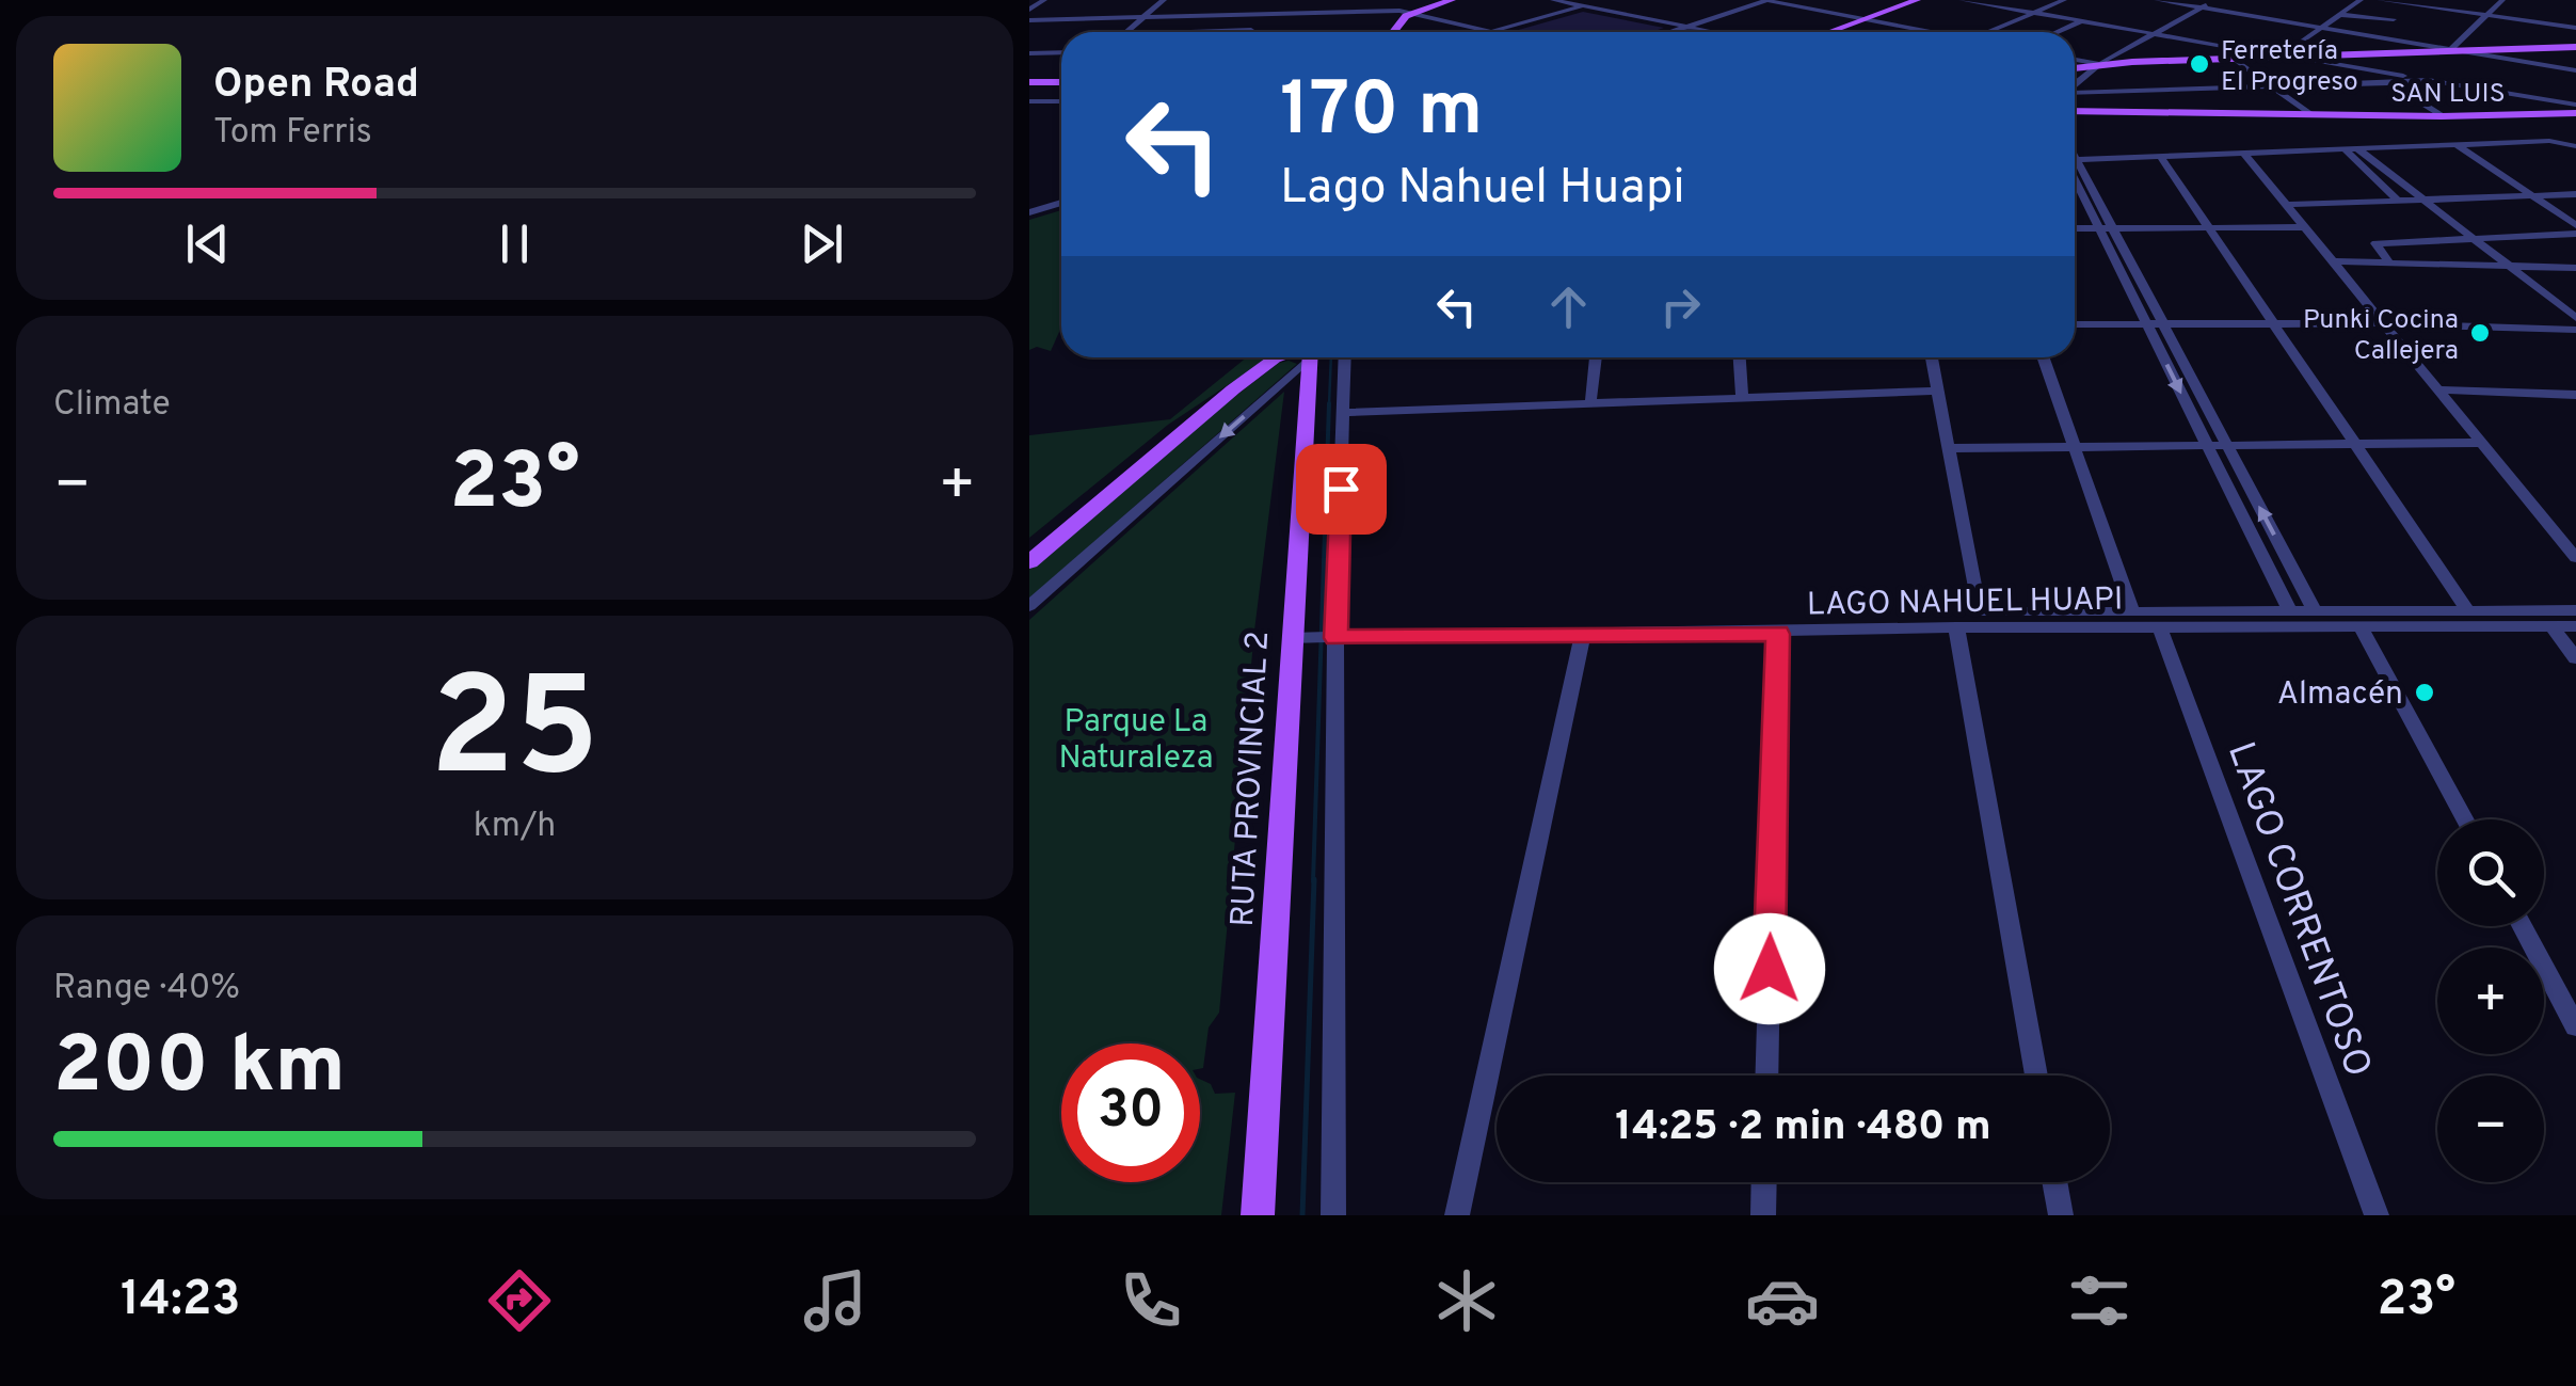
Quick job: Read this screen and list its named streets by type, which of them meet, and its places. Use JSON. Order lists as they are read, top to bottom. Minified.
{"streets":{"main road":["SAN LUIS","RUTA PROVINCIAL 2"],"street":["LAGO NAHUEL HUAPI","LAGO CORRENTOSO"]},"crossings":[["LAGO NAHUEL HUAPI","RUTA PROVINCIAL 2"],["LAGO NAHUEL HUAPI","LAGO CORRENTOSO"]],"parks":["Parque La Naturaleza"],"places":["Ferretería El Progreso","Punki Cocina Callejera","Almacén"],"page":{"turn":["170 m","Lago Nahuel Huapi"],"song":["Open Road","Tom Ferris"],"tile":["Climate",["25","km/h"],["Range · 40%","200 km"]],"heat":["−","23°","+"],"map_buttons":["+","−"],"limit":"30","trip":"14:25 · 2 min · 480 m","tabs":["14:23","23°"]}}
